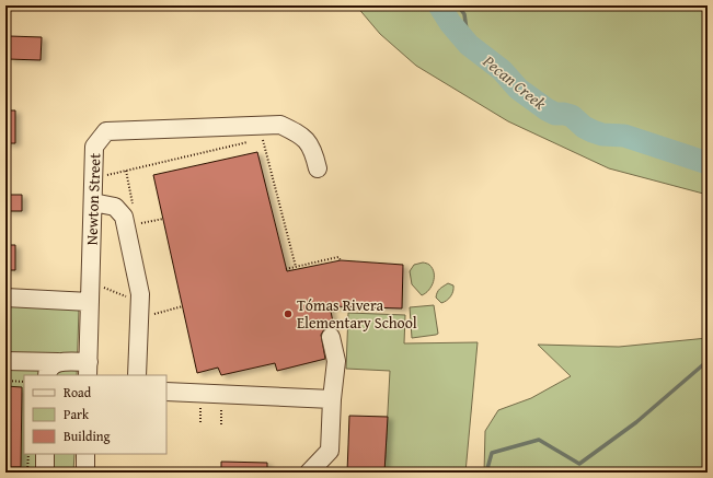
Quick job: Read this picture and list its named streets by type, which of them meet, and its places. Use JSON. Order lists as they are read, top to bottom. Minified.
{"streets":{"street":["Newton Street"]},"water":["Pecan Creek"],"places":["Tómas Rivera Elementary School"],"legend":["Road","Park","Building"]}
